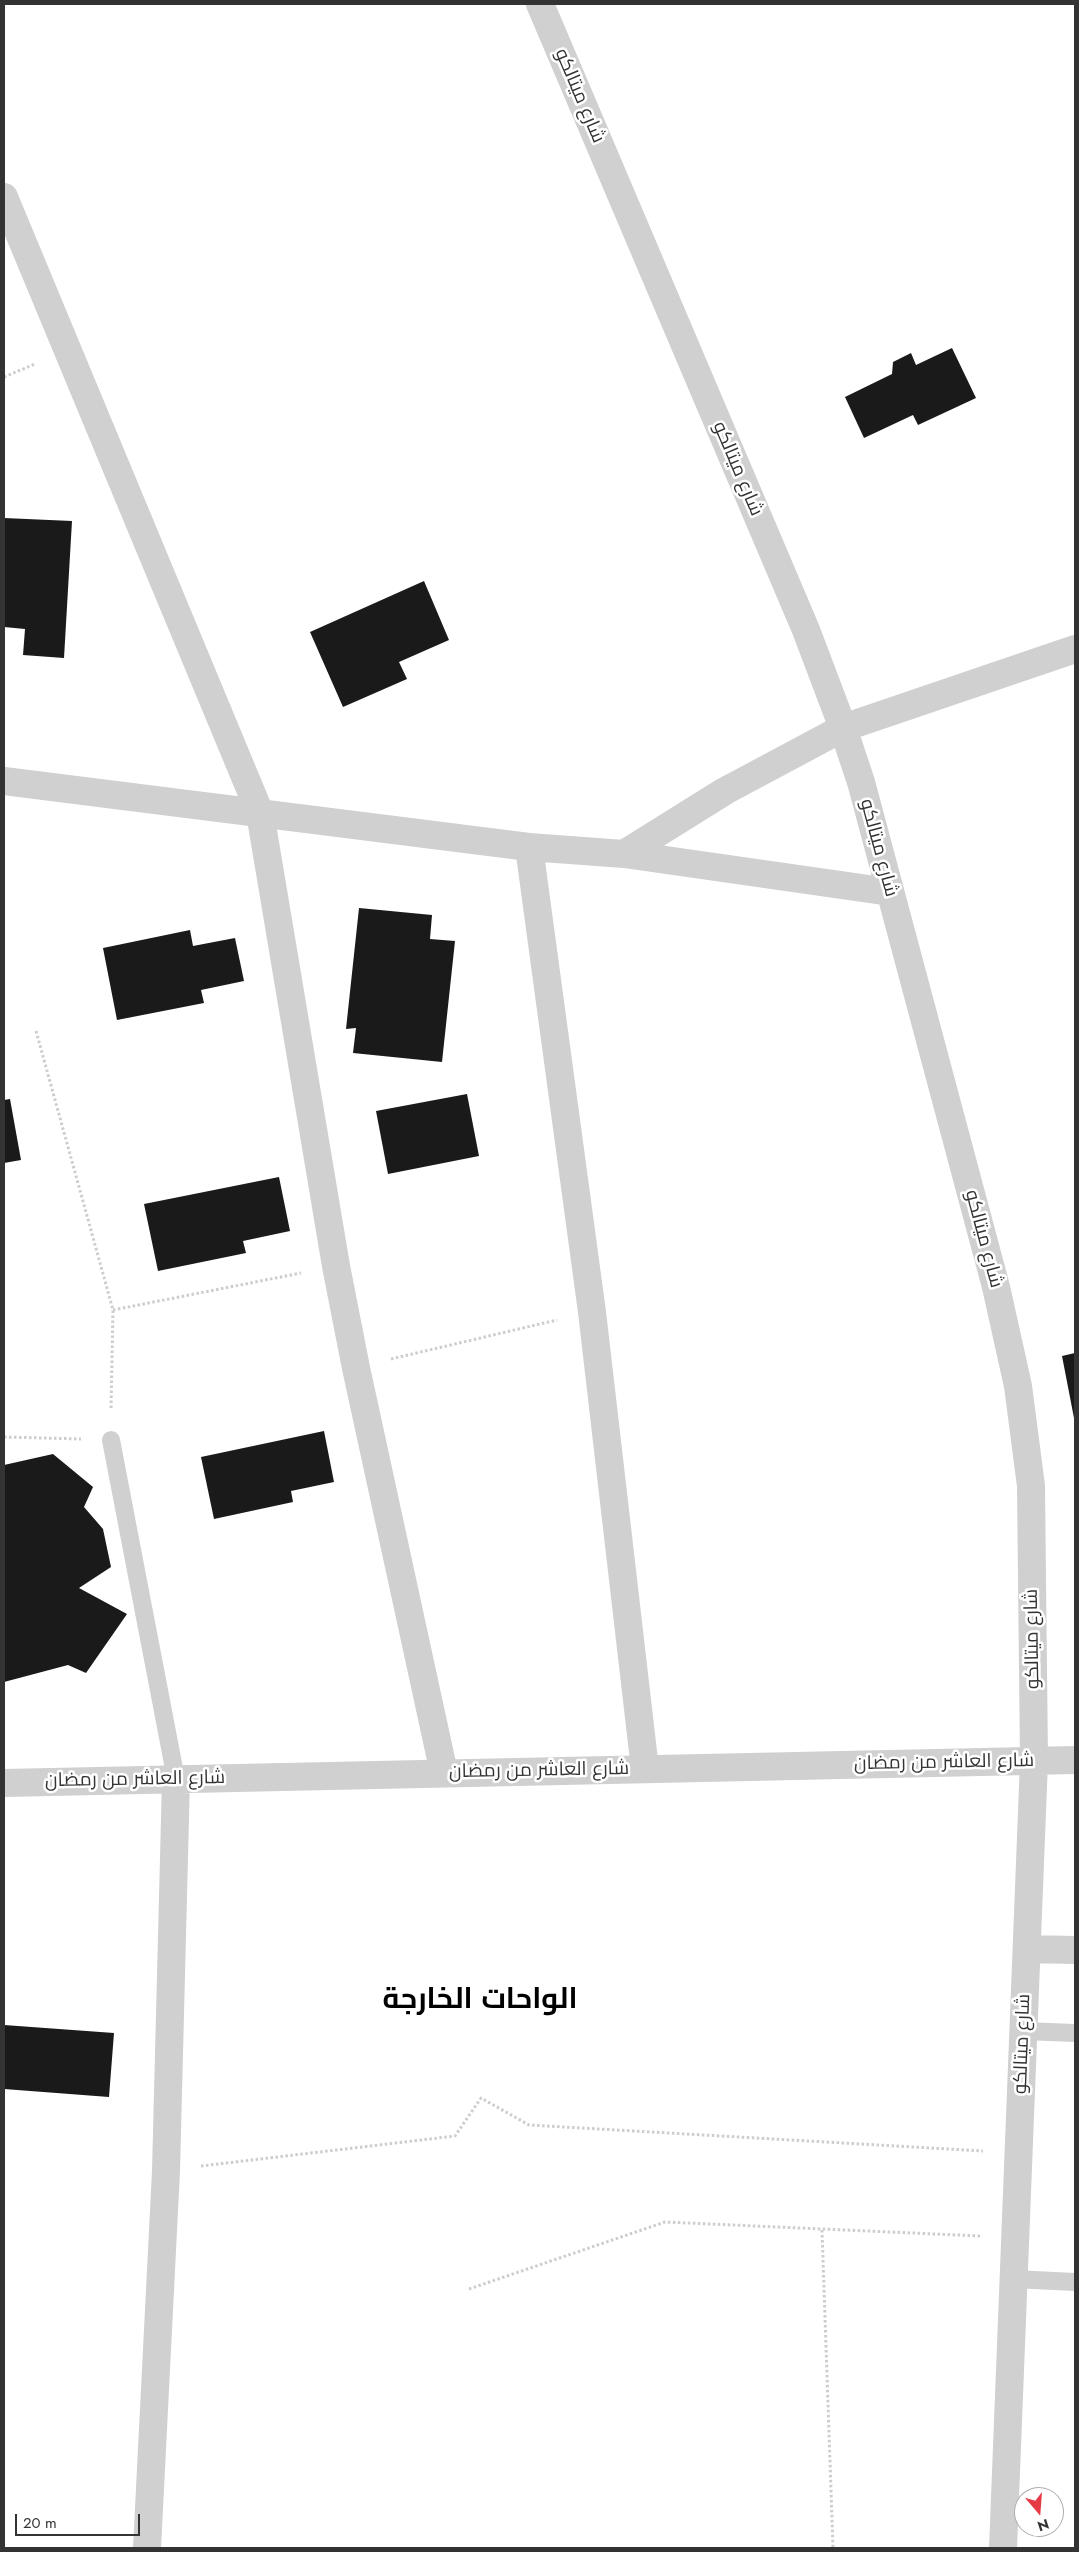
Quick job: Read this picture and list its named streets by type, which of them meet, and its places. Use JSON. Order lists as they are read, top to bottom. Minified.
{"streets":{"street":["شارع ميتالكو","شارع العاشر من رمضان"]},"crossings":[["شارع ميتالكو","شارع العاشر من رمضان"]],"districts":["الواحات الخارجة"],"scale_bar":"20 m","north":"bottom"}
